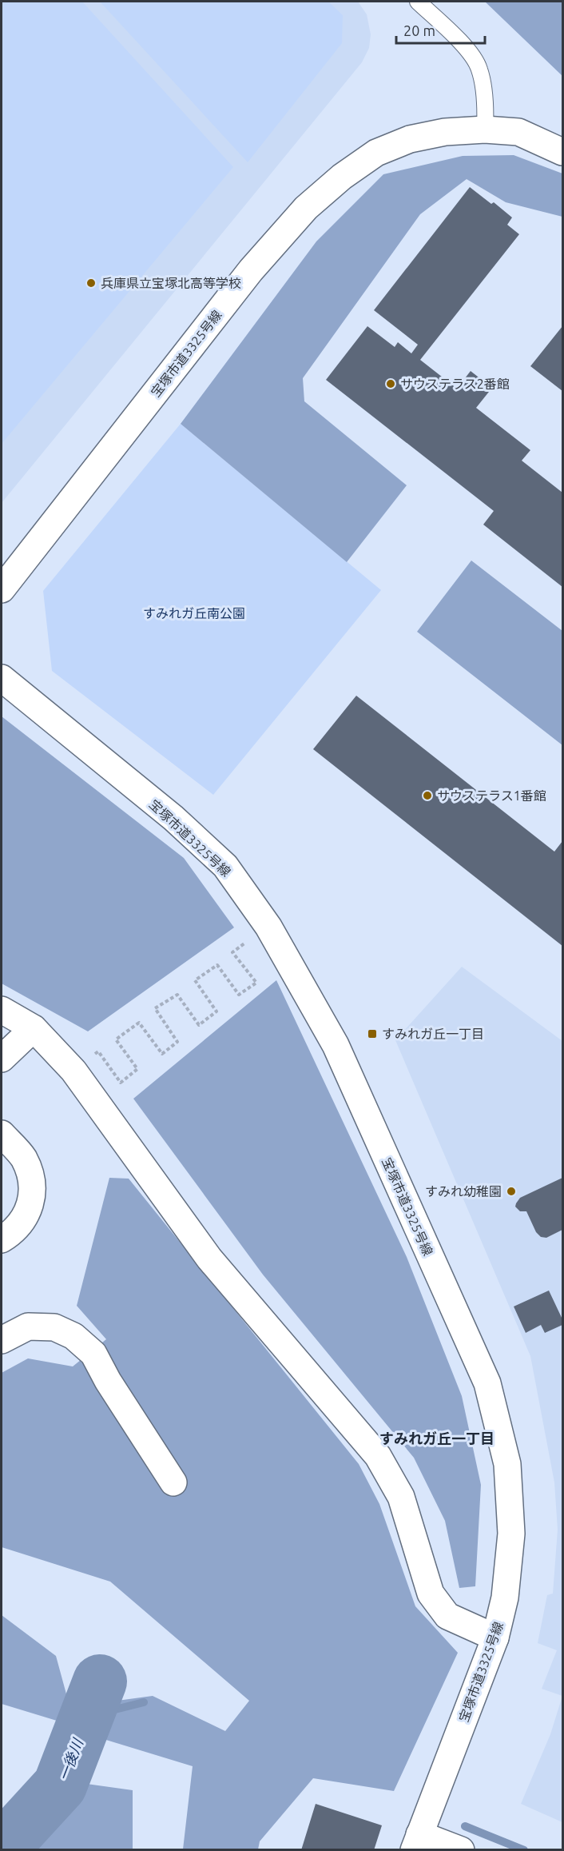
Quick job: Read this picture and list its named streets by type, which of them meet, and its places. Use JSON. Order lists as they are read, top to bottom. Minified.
{"streets":{"street":["宝塚市道3325号線"]},"districts":["すみれガ丘一丁目"],"water":["一後川"],"parks":["すみれガ丘南公園"],"places":{"other":["兵庫県立宝塚北高等学校","サウステラス2番館","サウステラス1番館","すみれ幼稚園"],"transit":["すみれガ丘一丁目"]},"scale_bar":"20 m"}
